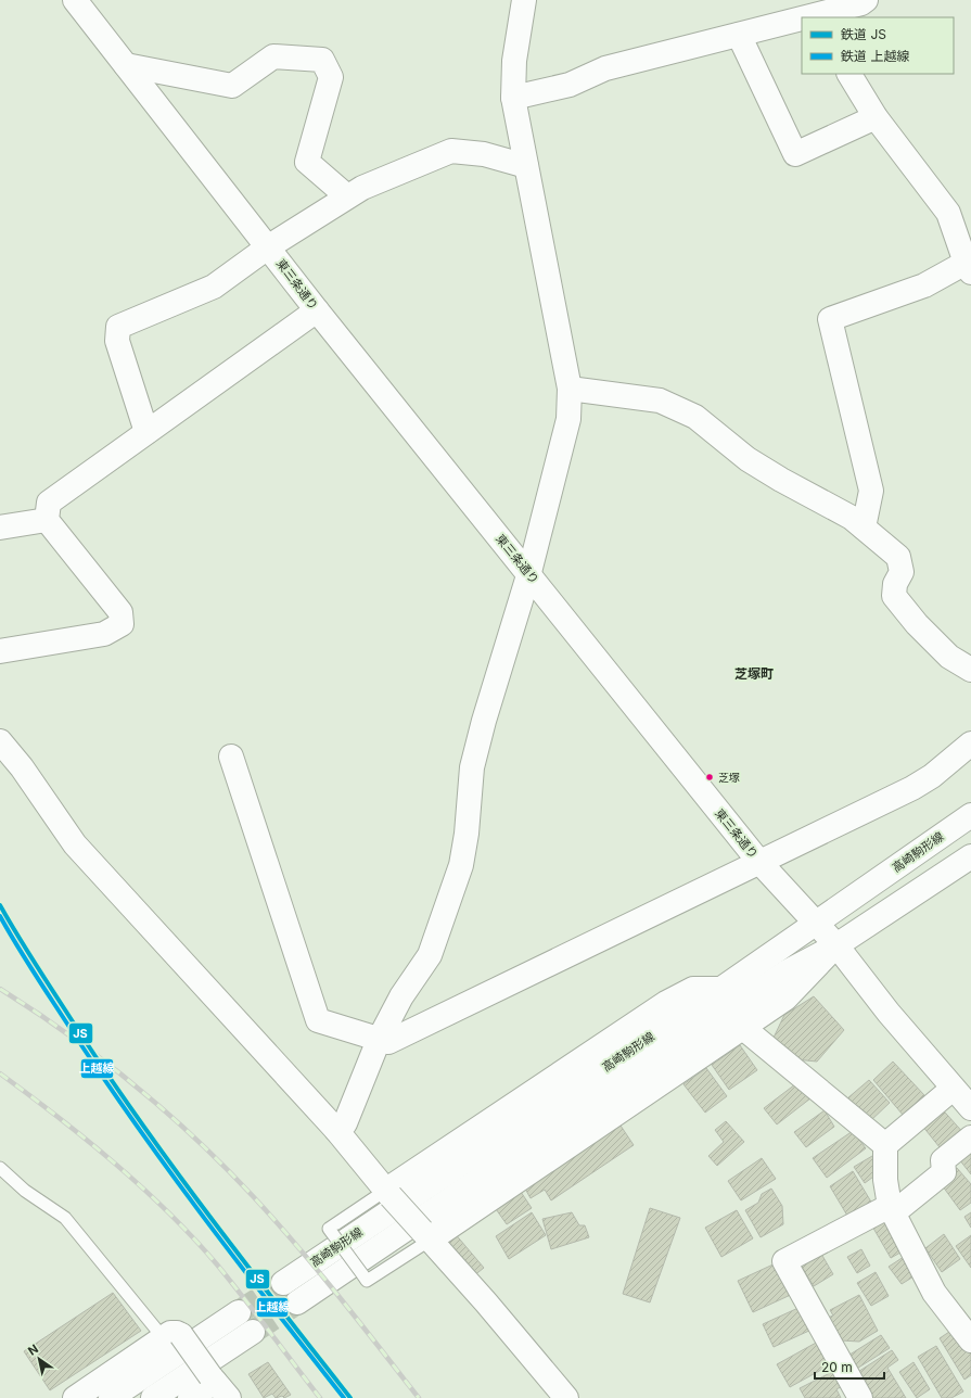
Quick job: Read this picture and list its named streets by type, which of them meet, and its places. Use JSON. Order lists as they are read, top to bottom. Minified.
{"streets":{"street":["東三条通り","高崎駒形線"]},"crossings":[["東三条通り","高崎駒形線"]],"districts":["芝塚町"],"places":["芝塚"],"lines":["rail line JS","rail line 上越線"],"legend":["鉄道 JS","鉄道 上越線"],"scale_bar":"20 m","north":"top left"}
